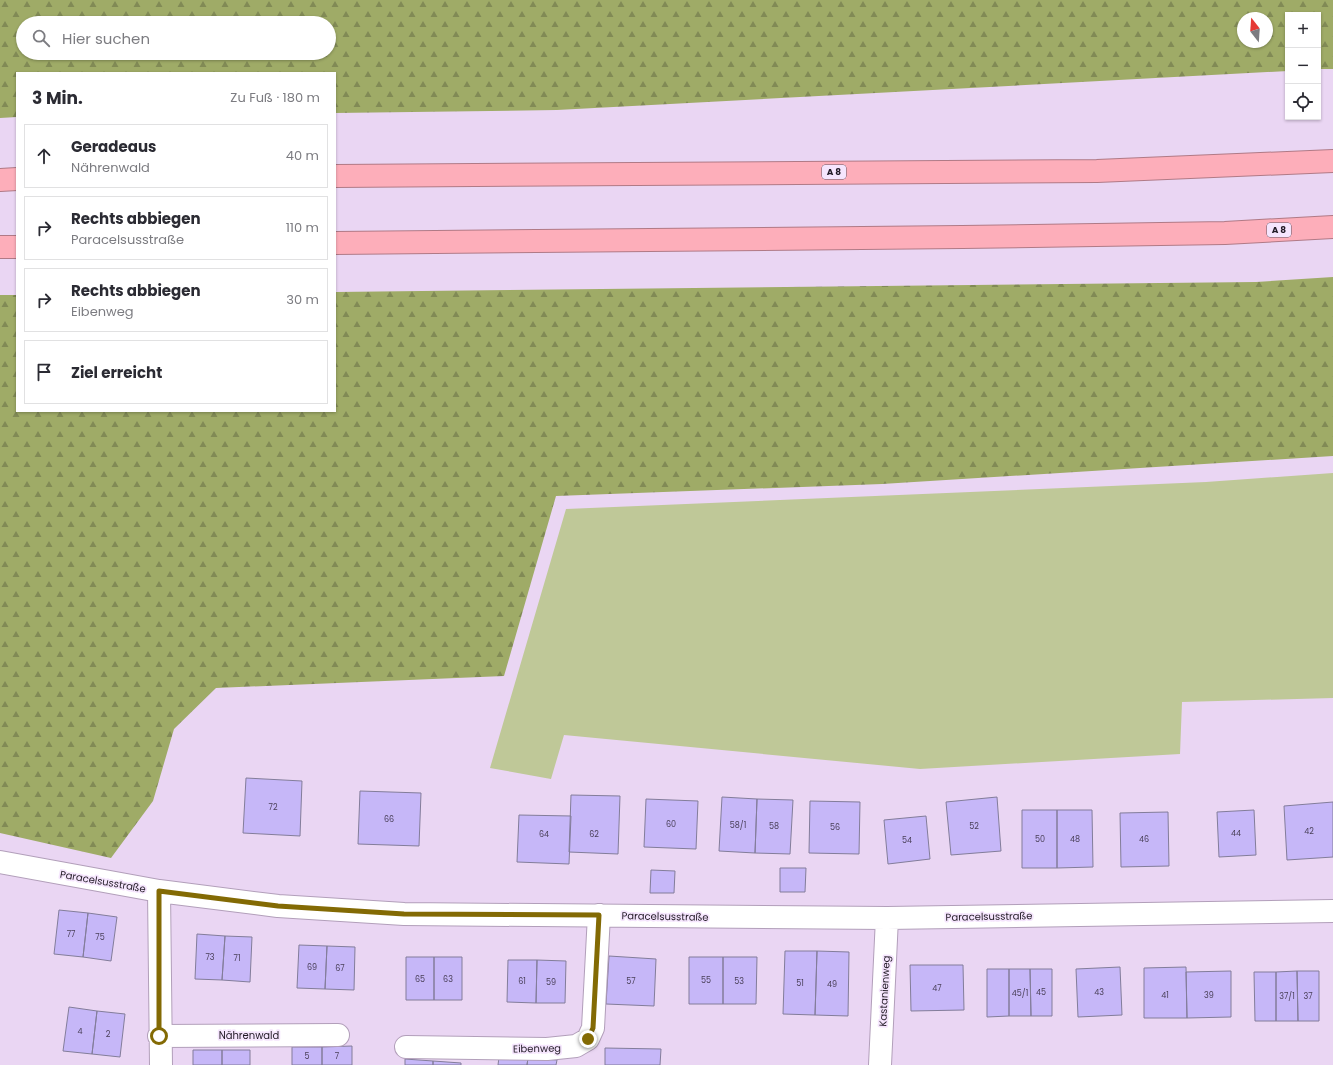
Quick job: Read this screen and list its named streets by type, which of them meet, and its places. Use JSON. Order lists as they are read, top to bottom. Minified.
{"streets":{"highway":["A 8"],"street":["Paracelsusstraße","Kastanienweg","Nährenwald","Eibenweg"]},"crossings":[["Paracelsusstraße","Kastanienweg"],["Paracelsusstraße","Eibenweg"]],"house_numbers":["72","66","60","58/1","58","52","56","42","44","64","62","50","48","46","54","77","75","73","71","69","67","65","63","55","61","57","53","59","51","49","47","45","43","45/1","41","39","37/1","37","4","2","5","7"],"north":"top","page":{"map_buttons":["+","−"],"search":"Hier suchen","heading":["3 Min.","Zu Fuß · 180 m"],"list":[["Geradeaus","Nährenwald","40 m"],["Rechts abbiegen","Paracelsusstraße","110 m"],["Rechts abbiegen","Eibenweg","30 m"],"Ziel erreicht"]}}
